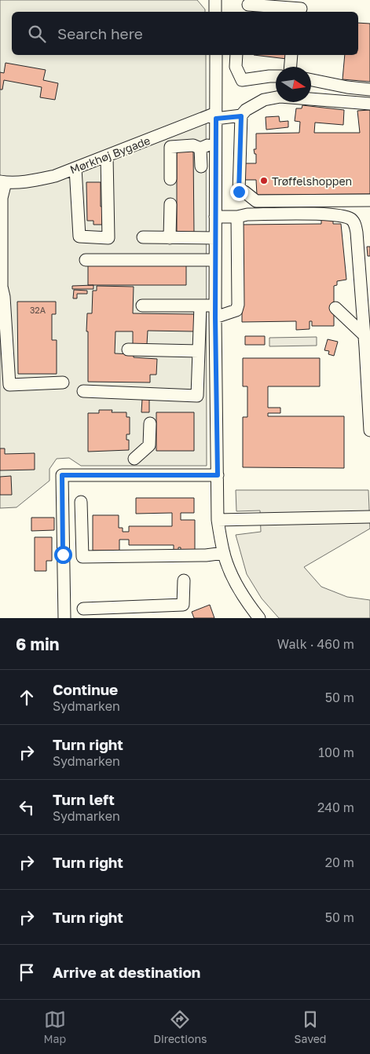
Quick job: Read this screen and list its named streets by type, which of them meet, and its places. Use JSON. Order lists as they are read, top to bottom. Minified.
{"streets":{"street":["Mørkhøj Bygade"]},"places":["Trøffelshoppen"],"house_numbers":["32A"],"north":"right","page":{"search":"Search here","heading":["6 min","Walk · 460 m"],"list":[["Continue","Sydmarken","50 m"],["Turn right","Sydmarken","100 m"],["Turn left","Sydmarken","240 m"],["Turn right","20 m"],["Turn right","50 m"],"Arrive at destination"],"nav":["Map","Directions","Saved"]}}
